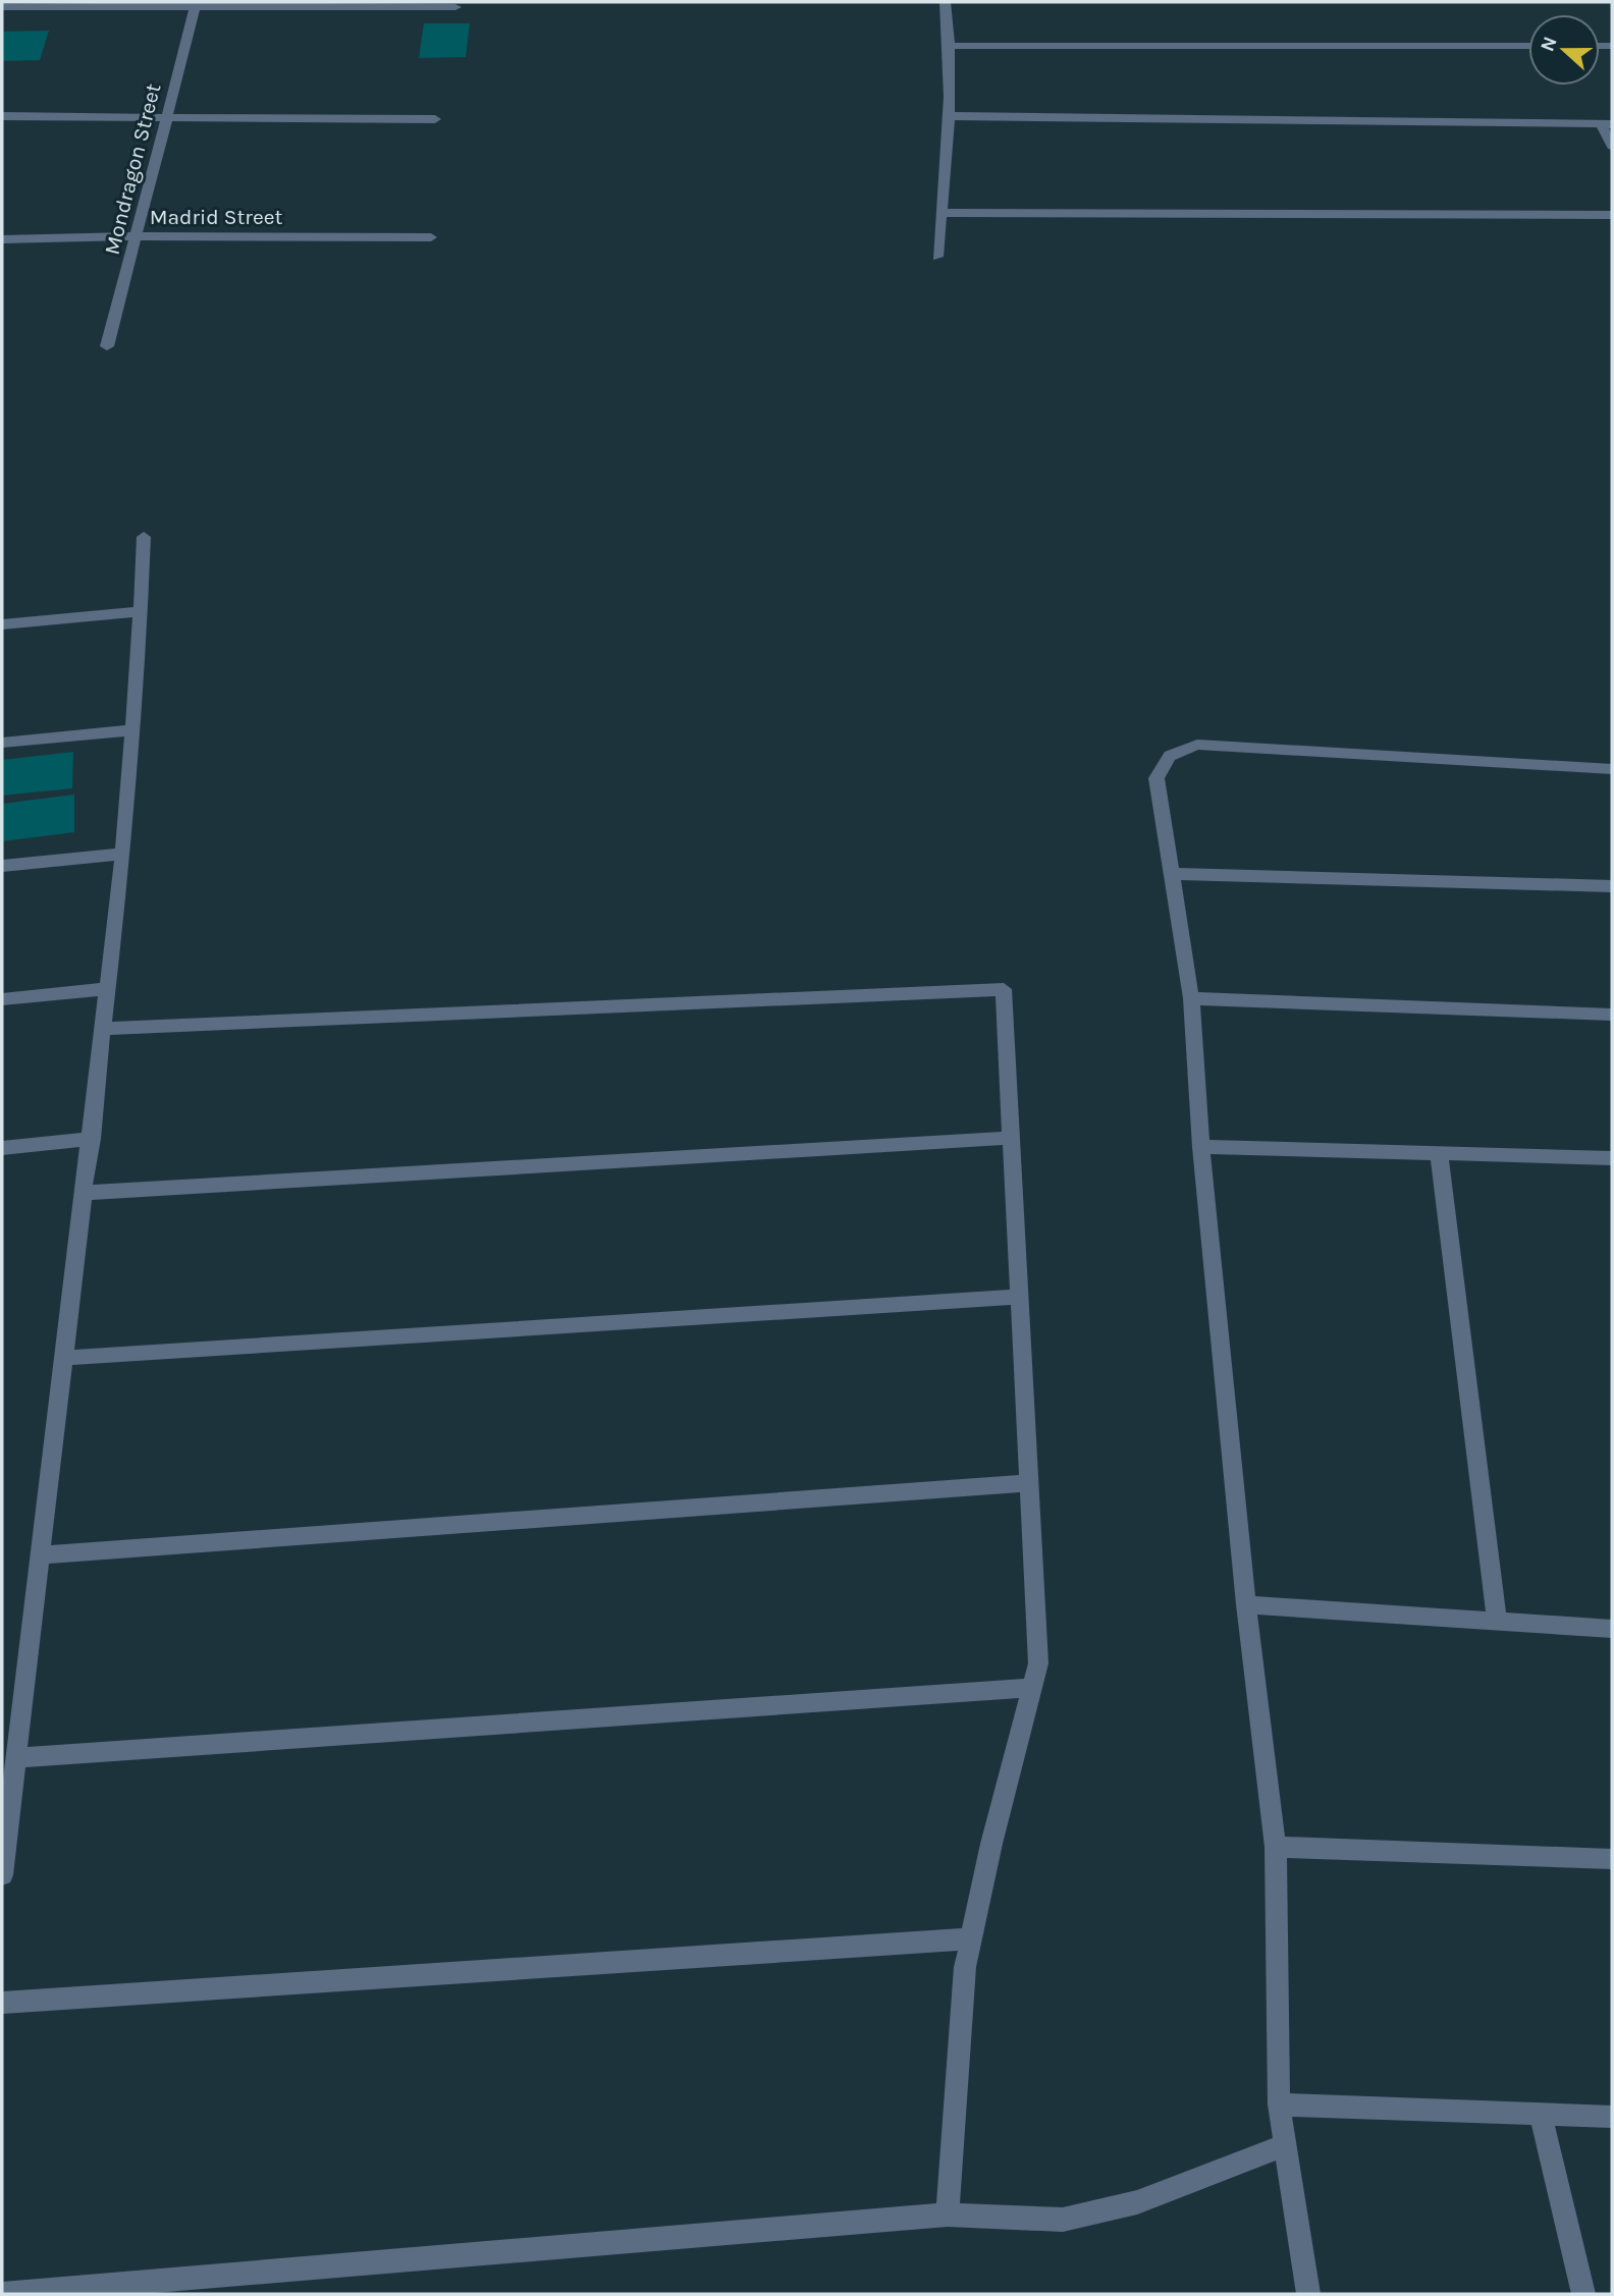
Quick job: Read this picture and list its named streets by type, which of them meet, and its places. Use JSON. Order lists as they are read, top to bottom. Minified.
{"streets":{"street":["Mondragon Street","Madrid Street"]},"crossings":[["Mondragon Street","Madrid Street"]],"north":"left"}
